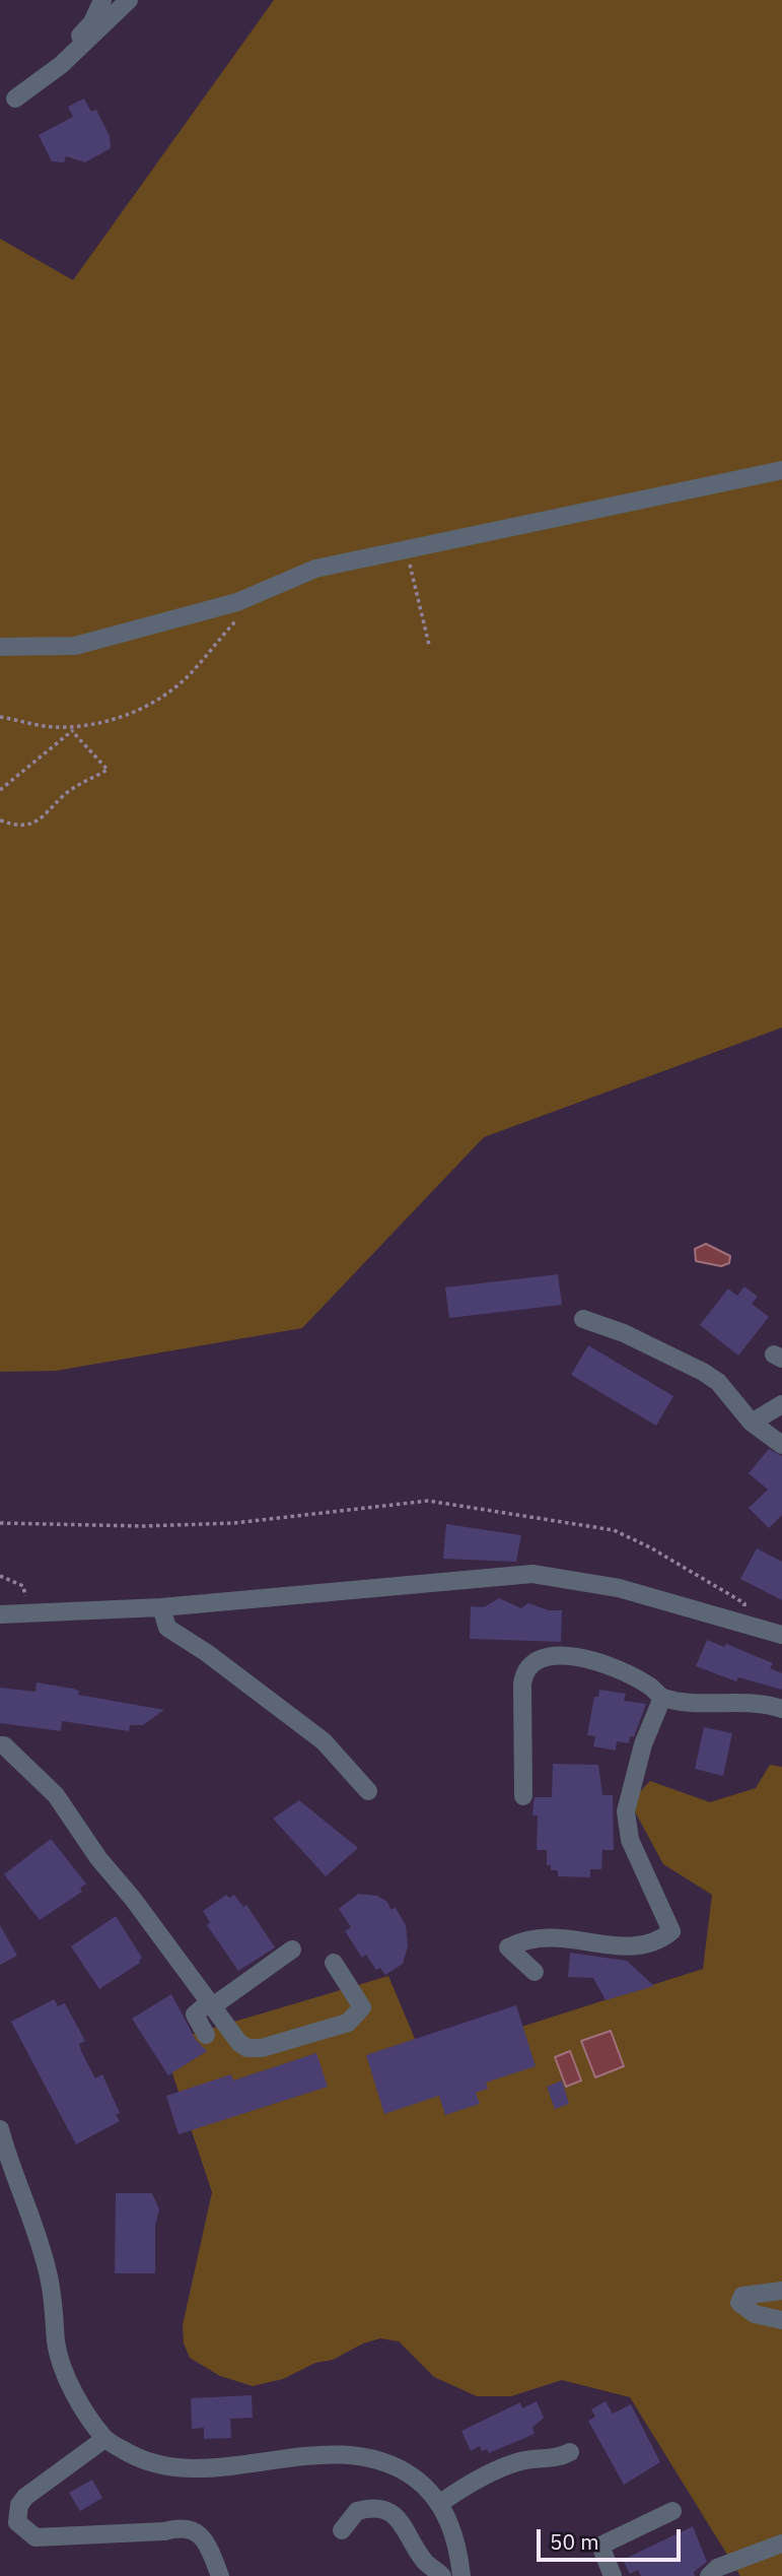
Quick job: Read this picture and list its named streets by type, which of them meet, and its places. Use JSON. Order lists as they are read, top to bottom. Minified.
{"scale_bar":"50 m"}
